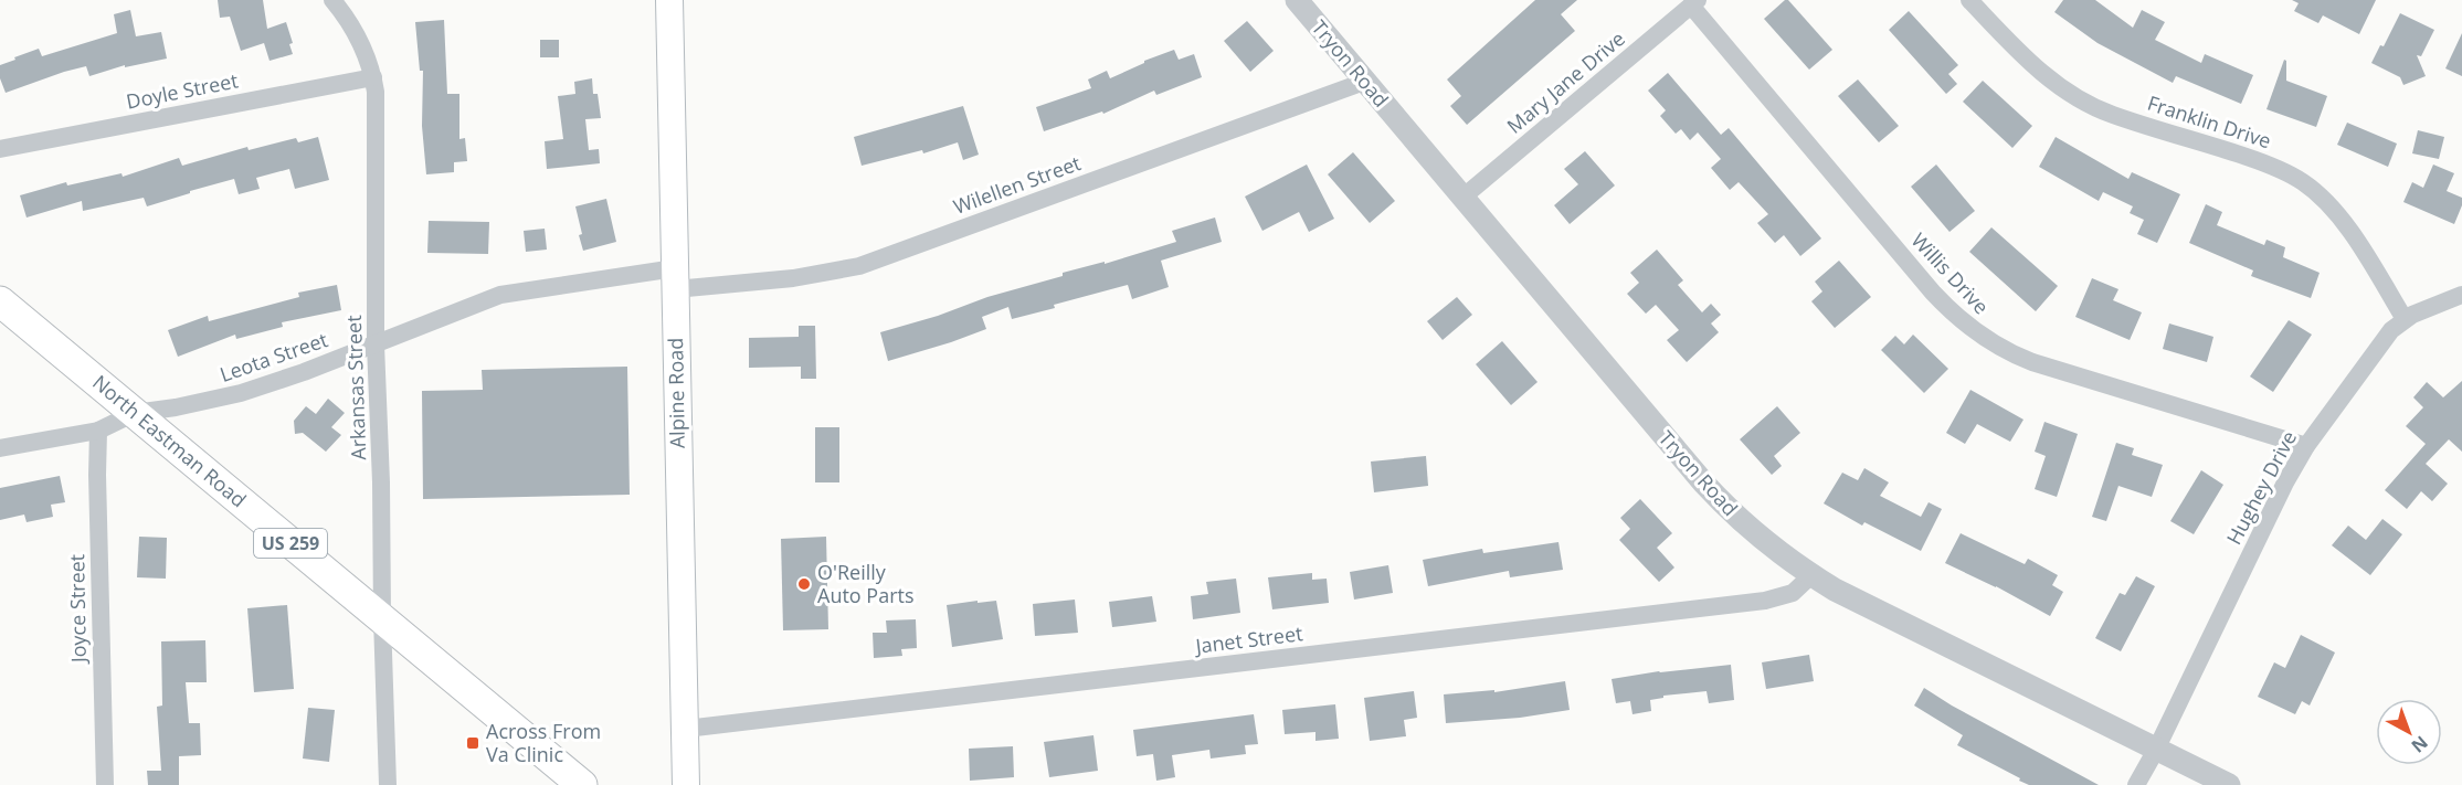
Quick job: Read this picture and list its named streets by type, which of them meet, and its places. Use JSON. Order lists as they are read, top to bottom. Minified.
{"streets":{"main road":["Alpine Road","North Eastman Road","US 259"],"street":["Tryon Road","Mary Jane Drive","Doyle Street","Franklin Drive","Wilellen Street","Willis Drive","Leota Street","Arkansas Street","Hughey Drive","Joyce Street","Janet Street"]},"crossings":[["Tryon Road","Mary Jane Drive"],["Tryon Road","Wilellen Street"],["Tryon Road","Hughey Drive"],["Tryon Road","Janet Street"],["Mary Jane Drive","Willis Drive"],["Doyle Street","Arkansas Street"],["Franklin Drive","Hughey Drive"],["Wilellen Street","Leota Street"],["Wilellen Street","Alpine Road"],["Willis Drive","Hughey Drive"],["Leota Street","Arkansas Street"],["Leota Street","Alpine Road"],["Leota Street","North Eastman Road"],["Leota Street","Joyce Street"],["Arkansas Street","North Eastman Road"],["Alpine Road","Janet Street"]],"places":{"other":["O'Reilly Auto Parts"],"transit":["Across From Va Clinic"]},"north":"bottom right"}
